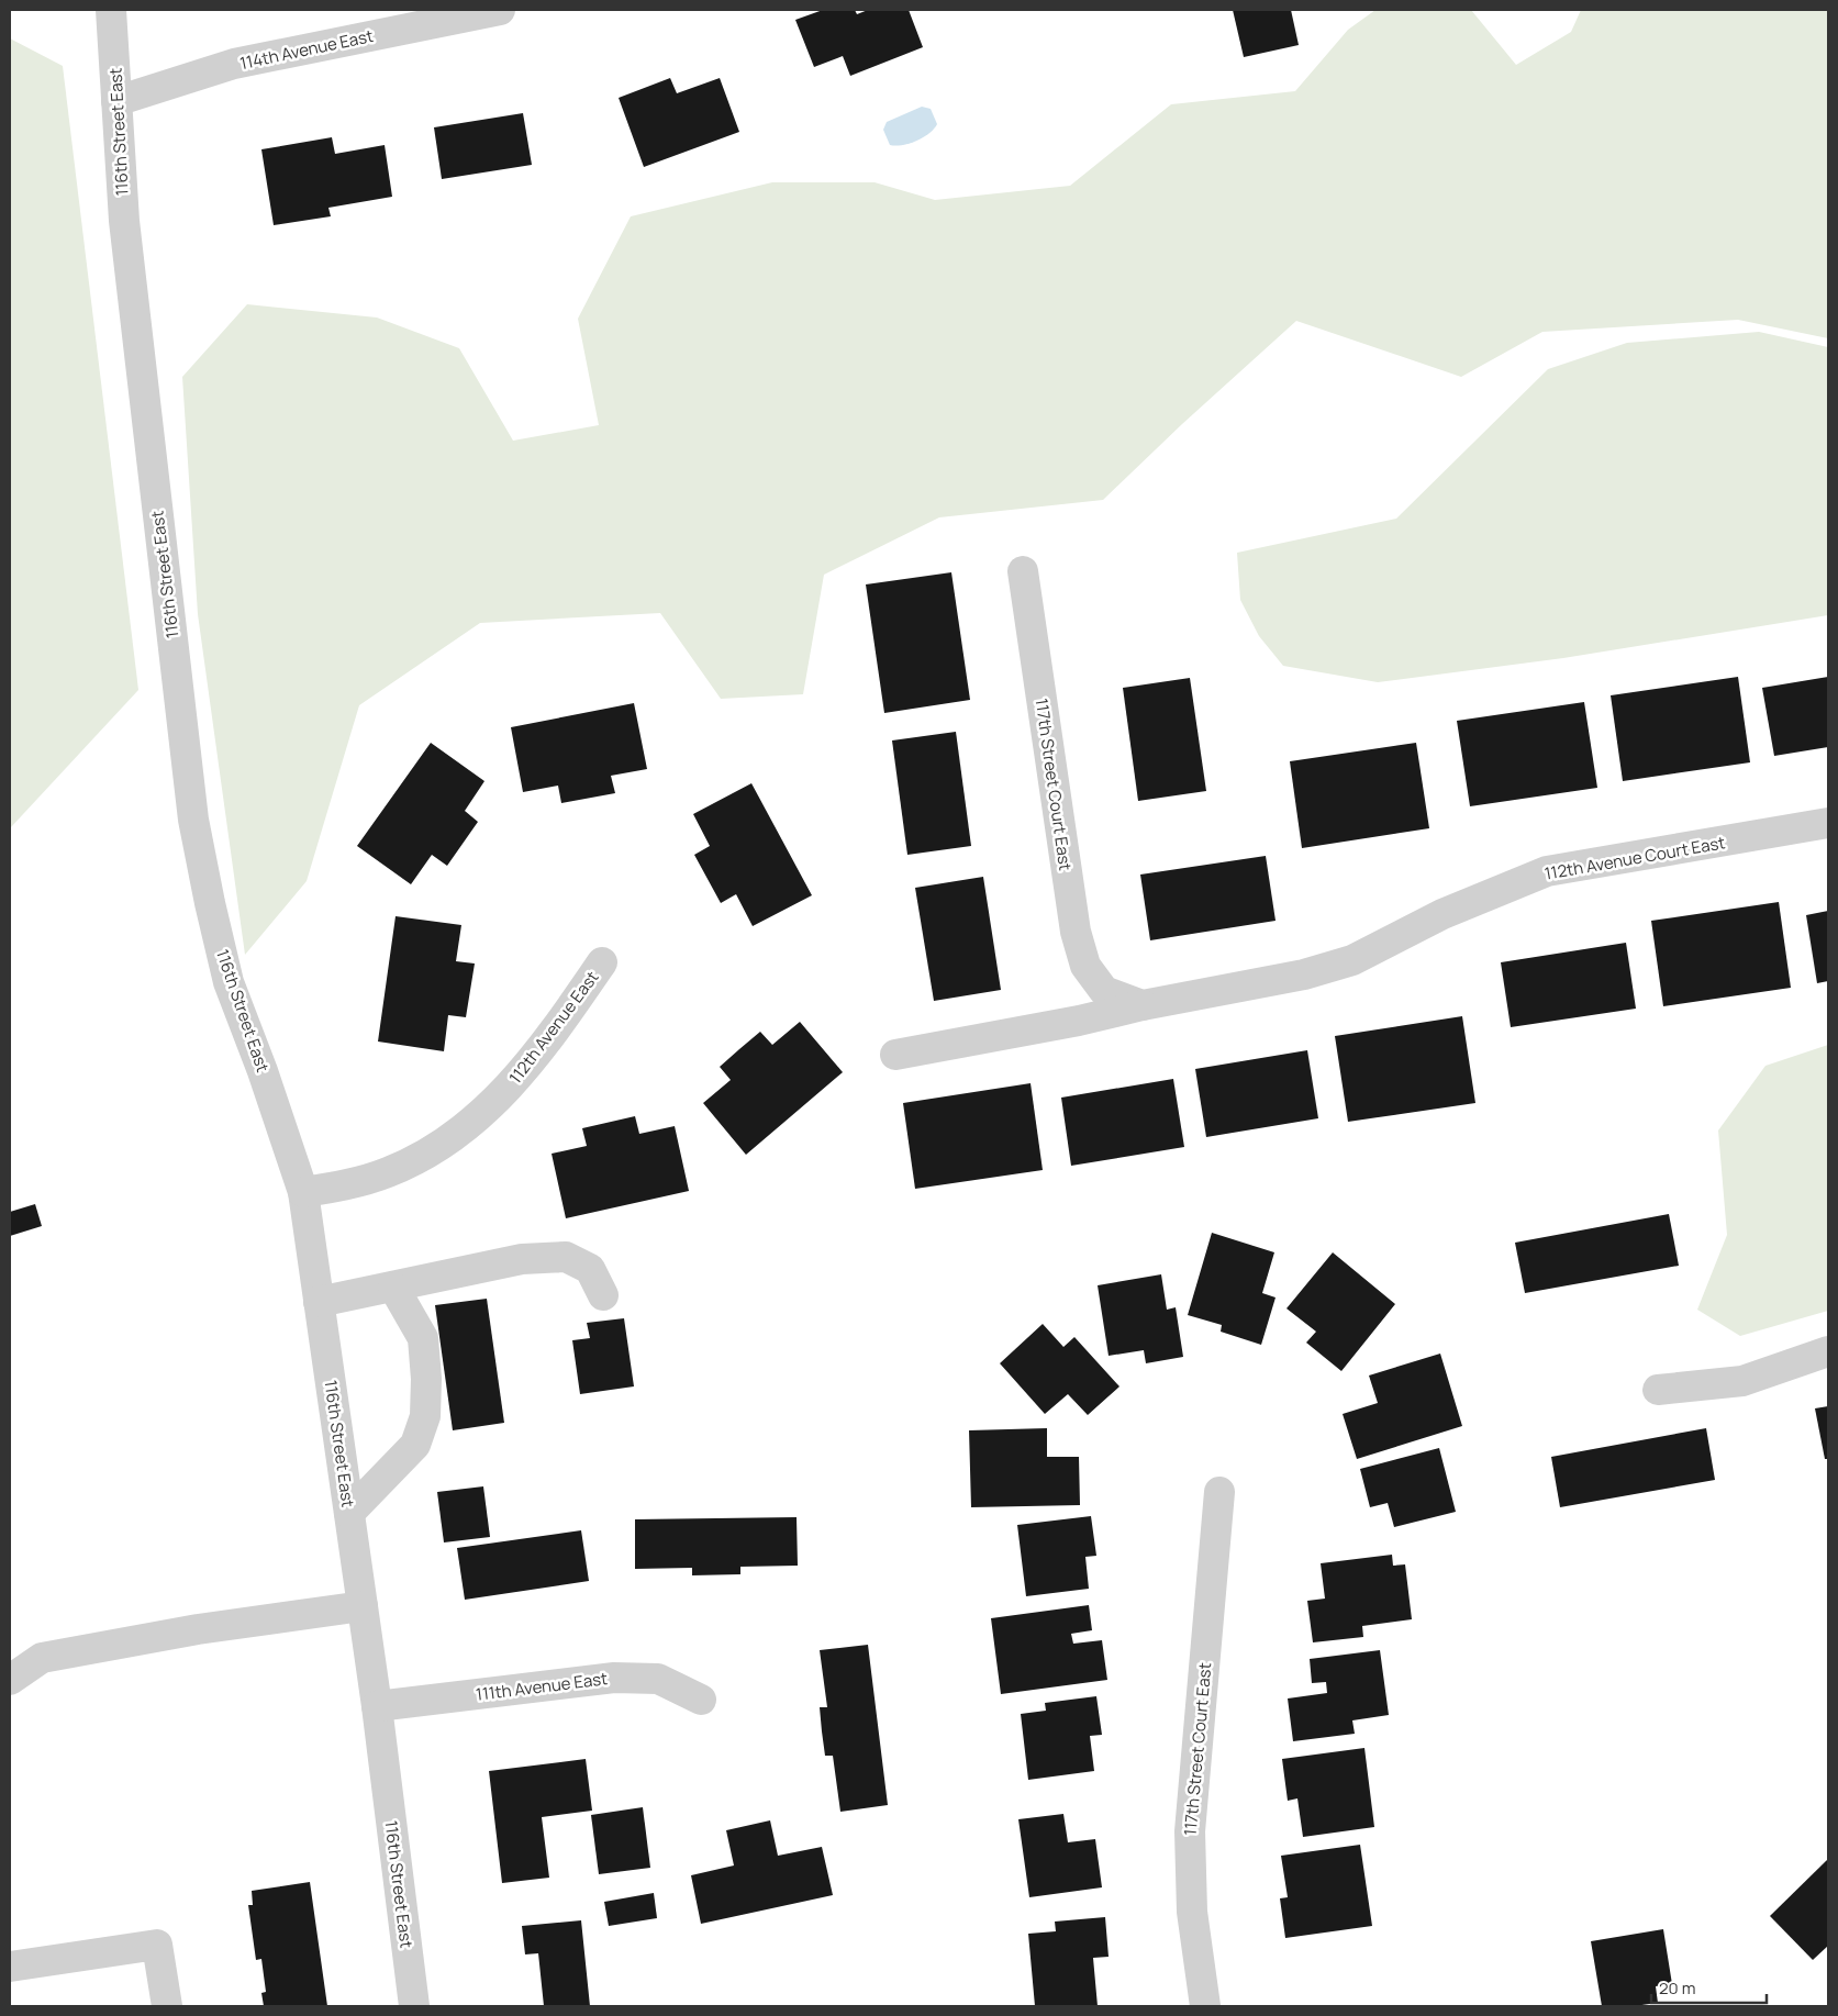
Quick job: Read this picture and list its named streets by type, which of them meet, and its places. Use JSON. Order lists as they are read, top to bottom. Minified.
{"streets":{"street":["114th Avenue East","116th Street East","117th Street Court East","112th Avenue Court East","112th Avenue East","111th Avenue East"]},"crossings":[["114th Avenue East","116th Street East"],["116th Street East","112th Avenue East"],["116th Street East","111th Avenue East"],["117th Street Court East","112th Avenue Court East"]],"scale_bar":"20 m"}
